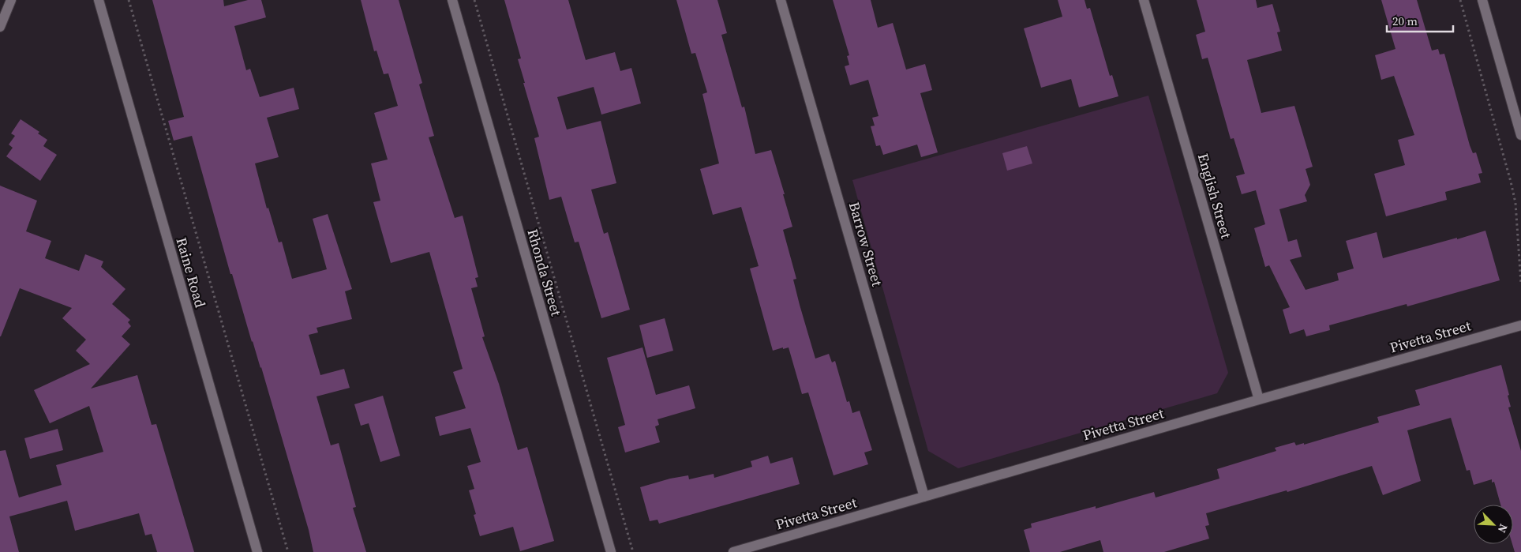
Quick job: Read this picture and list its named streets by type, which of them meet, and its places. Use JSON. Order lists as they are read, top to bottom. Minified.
{"streets":{"street":["English Street","Barrow Street","Raine Road","Rhonda Street","Pivetta Street"]},"crossings":[["English Street","Pivetta Street"],["Barrow Street","Pivetta Street"]],"scale_bar":"20 m","north":"bottom right"}
